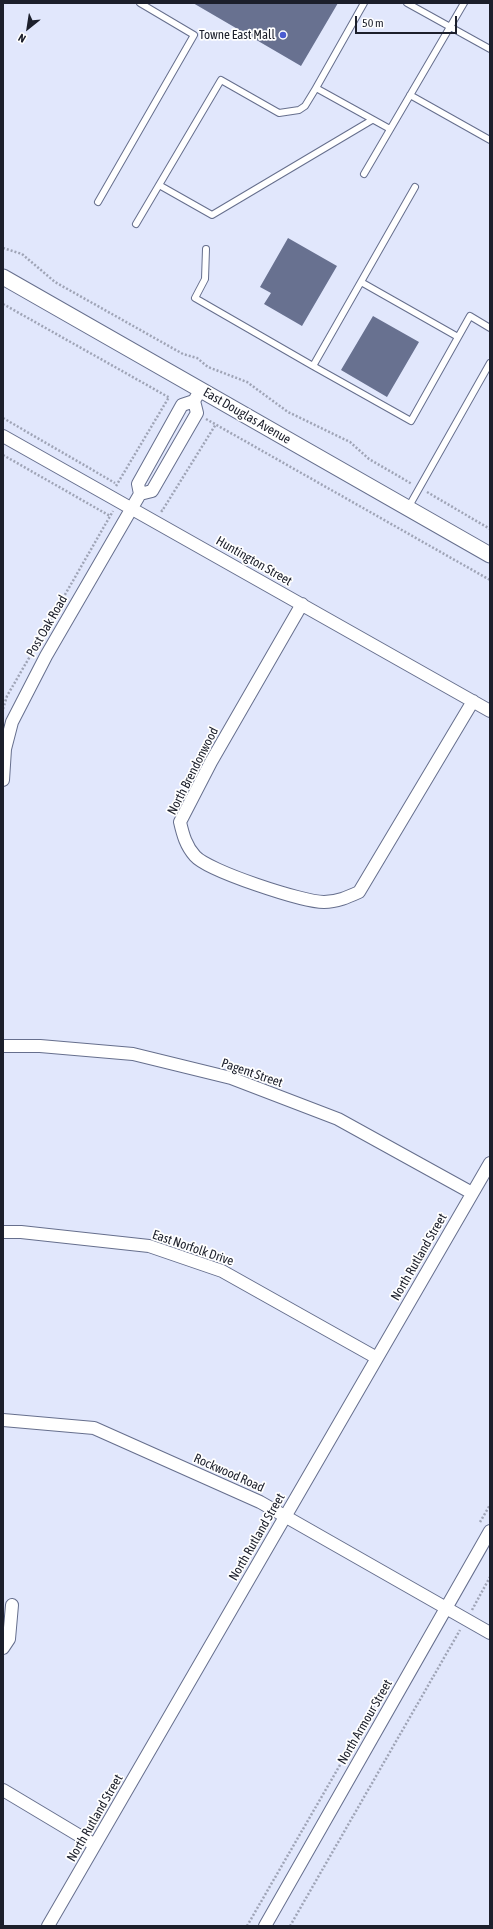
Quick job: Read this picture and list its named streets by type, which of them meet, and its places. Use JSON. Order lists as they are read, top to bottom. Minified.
{"streets":{"street":["East Douglas Avenue","Huntington Street","Post Oak Road","North Brendonwood","Pagent Street","East Norfolk Drive","North Rutland Street","Rockwood Road","North Armour Street"]},"crossings":[["East Douglas Avenue","Post Oak Road"],["Huntington Street","Post Oak Road"],["Huntington Street","North Brendonwood"],["Pagent Street","North Rutland Street"],["East Norfolk Drive","North Rutland Street"],["North Rutland Street","Rockwood Road"],["Rockwood Road","North Armour Street"]],"places":["Towne East Mall"],"scale_bar":"50 m","north":"bottom left"}
